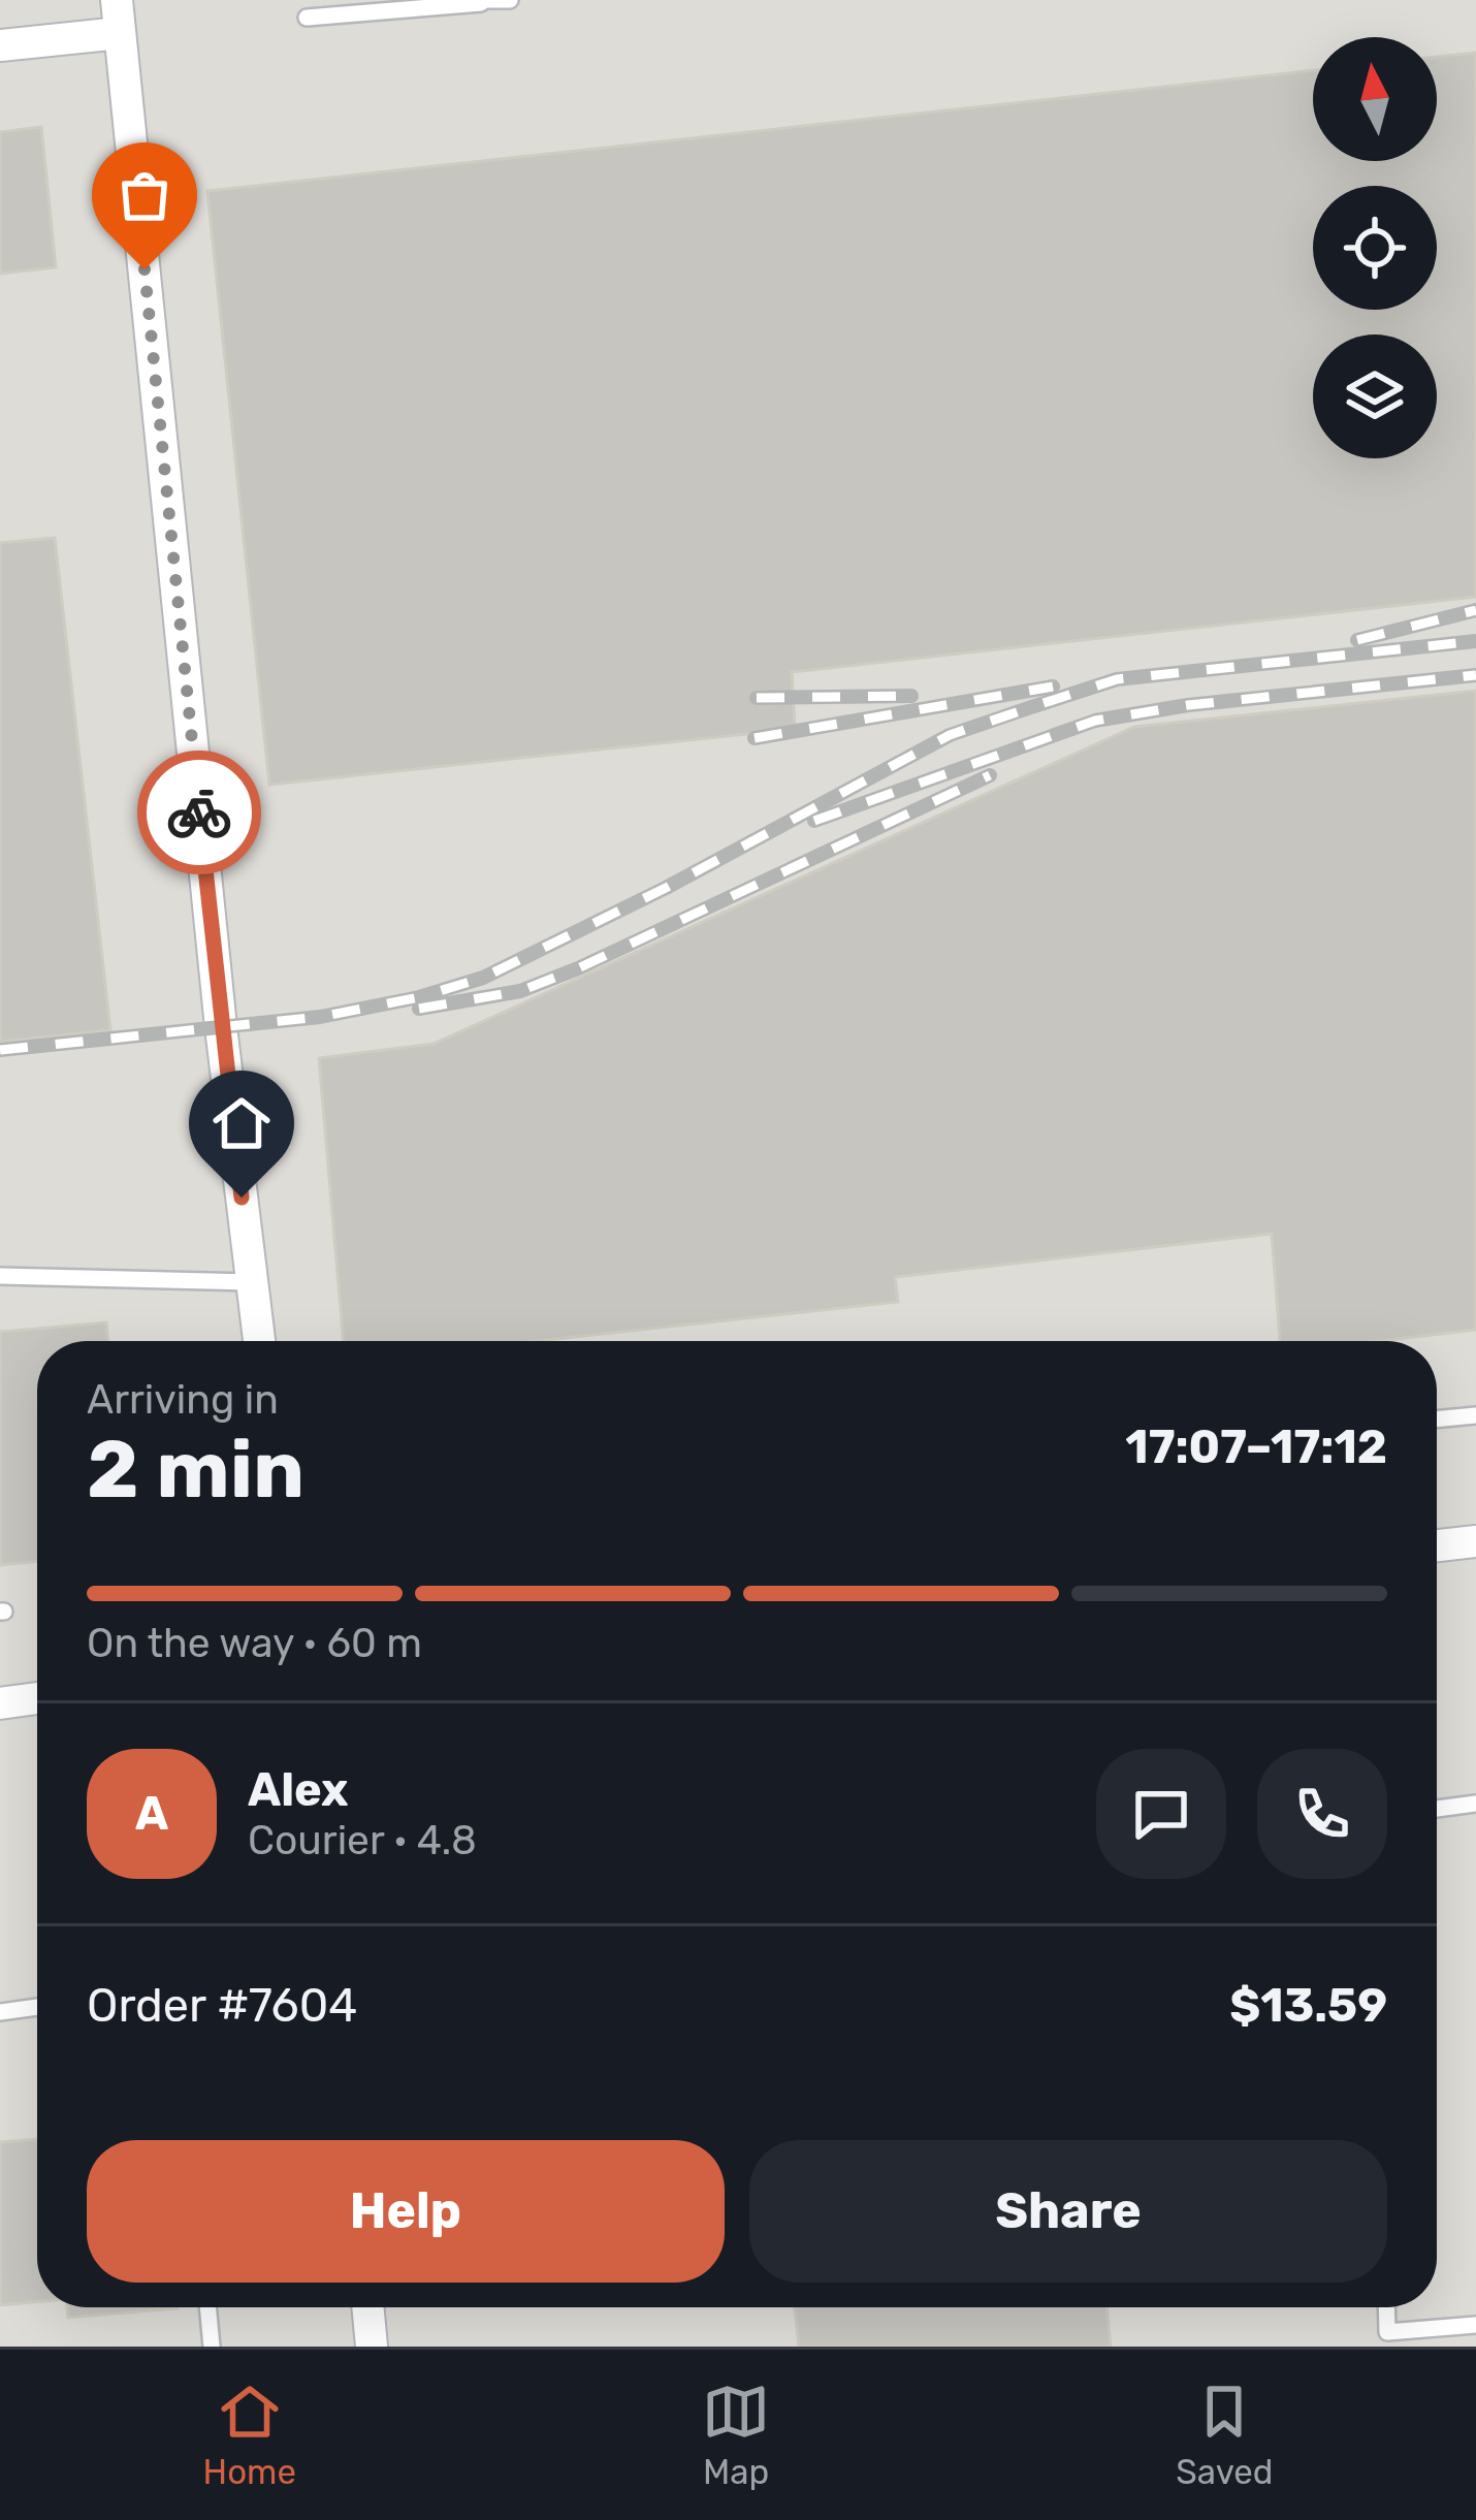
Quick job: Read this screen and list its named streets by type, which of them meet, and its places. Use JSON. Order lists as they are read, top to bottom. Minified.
{"north":"top","page":{"heading":["2 min","Arriving in","17:07–17:12"],"panel":["Alex","Courier · 4.8","Order #7604","$13.59"],"bar":"On the way · 60 m","round":"A","buttons":["Help","Share"],"tabs":["Home","Map","Saved"]}}
